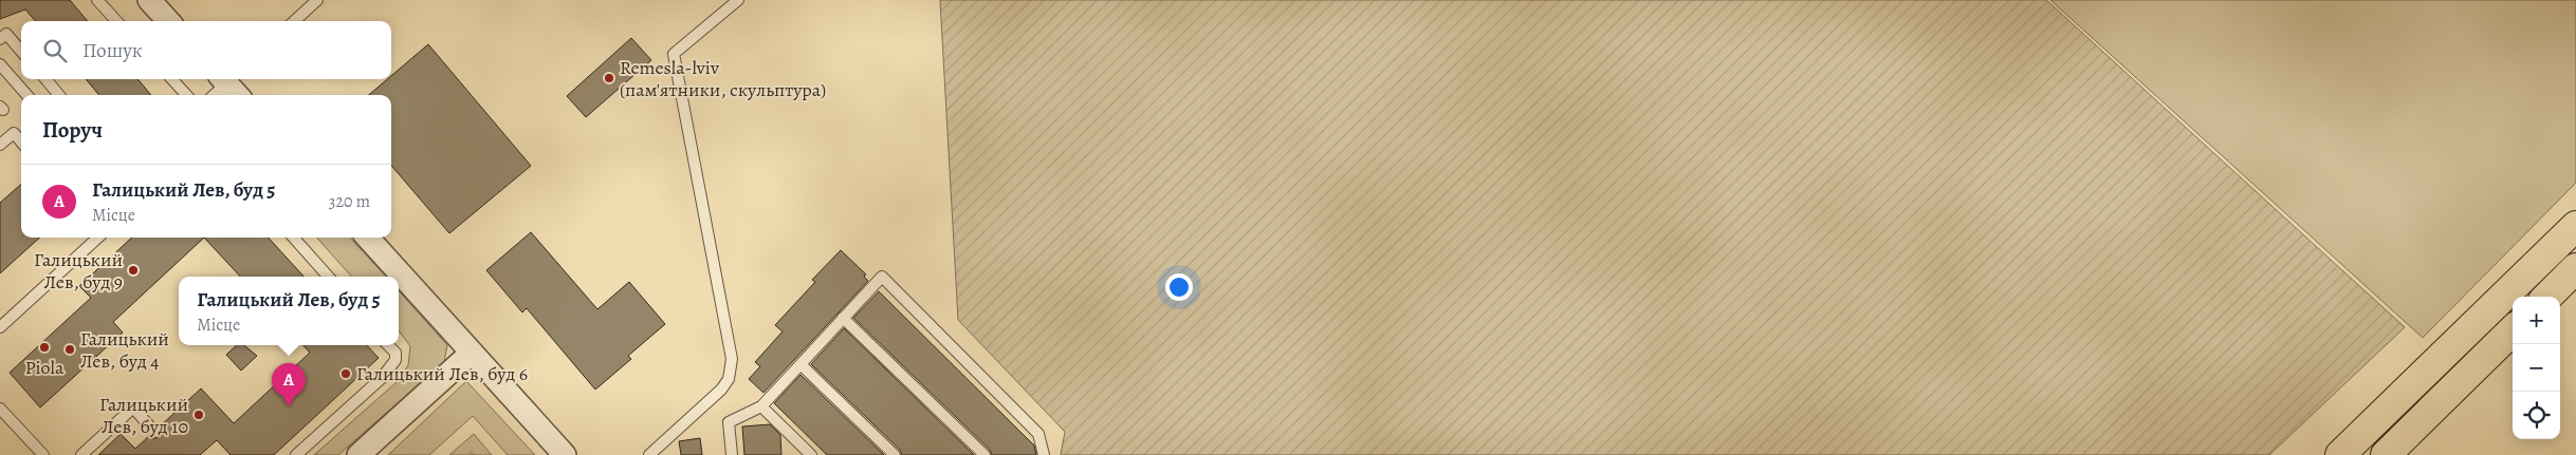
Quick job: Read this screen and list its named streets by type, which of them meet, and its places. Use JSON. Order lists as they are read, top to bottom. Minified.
{"places":["Remesla-lviv (пам'ятники, скульптура)","Галицький Лев, буд 9","Piola","Галицький Лев, буд 4","Галицький Лев, буд 6","Галицький Лев, буд 10"],"page":{"search":"Пошук","heading":"Поруч","list":[{"mark":"A","name":"Галицький Лев, буд 5","note":"Місце","value":"320 m"}],"popup":["Галицький Лев, буд 5","Місце"],"map_buttons":["+","−"],"pins":"A"}}
